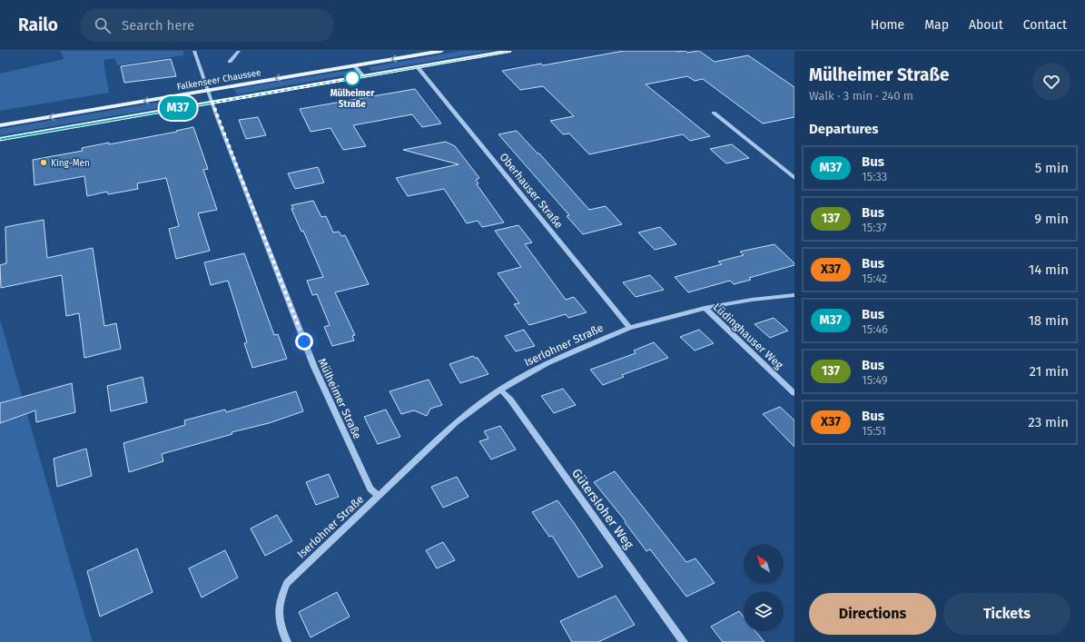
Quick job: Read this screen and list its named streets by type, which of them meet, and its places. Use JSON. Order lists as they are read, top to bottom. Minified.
{"streets":{"main road":["Falkenseer Chaussee"],"street":["Oberhauser Straße","Lüdinghauser Weg","Iserlohner Straße","Mülheimer Straße","Gütersloher Weg"]},"crossings":[["Falkenseer Chaussee","Mülheimer Straße"],["Oberhauser Straße","Iserlohner Straße"],["Lüdinghauser Weg","Iserlohner Straße"],["Iserlohner Straße","Mülheimer Straße"],["Iserlohner Straße","Gütersloher Weg"]],"places":["Mülheimer Straße","King-Men"],"lines":["bus line M37"],"north":"top left","page":{"header":"Railo","search":"Search here","nav":["Home","Map","About","Contact"],"on_map":"M37","heading":[["Mülheimer Straße","Walk · 3 min · 240 m"],"Departures"],"list":[{"mark":"M37","name":"Bus","note":"15:33","value":"5 min"},{"mark":"137","name":"Bus","note":"15:37","value":"9 min"},{"mark":"X37","name":"Bus","note":"15:42","value":"14 min"},{"mark":"M37","name":"Bus","note":"15:46","value":"18 min"},{"mark":"137","name":"Bus","note":"15:49","value":"21 min"},{"mark":"X37","name":"Bus","note":"15:51","value":"23 min"}],"buttons":["Directions","Tickets"]}}
